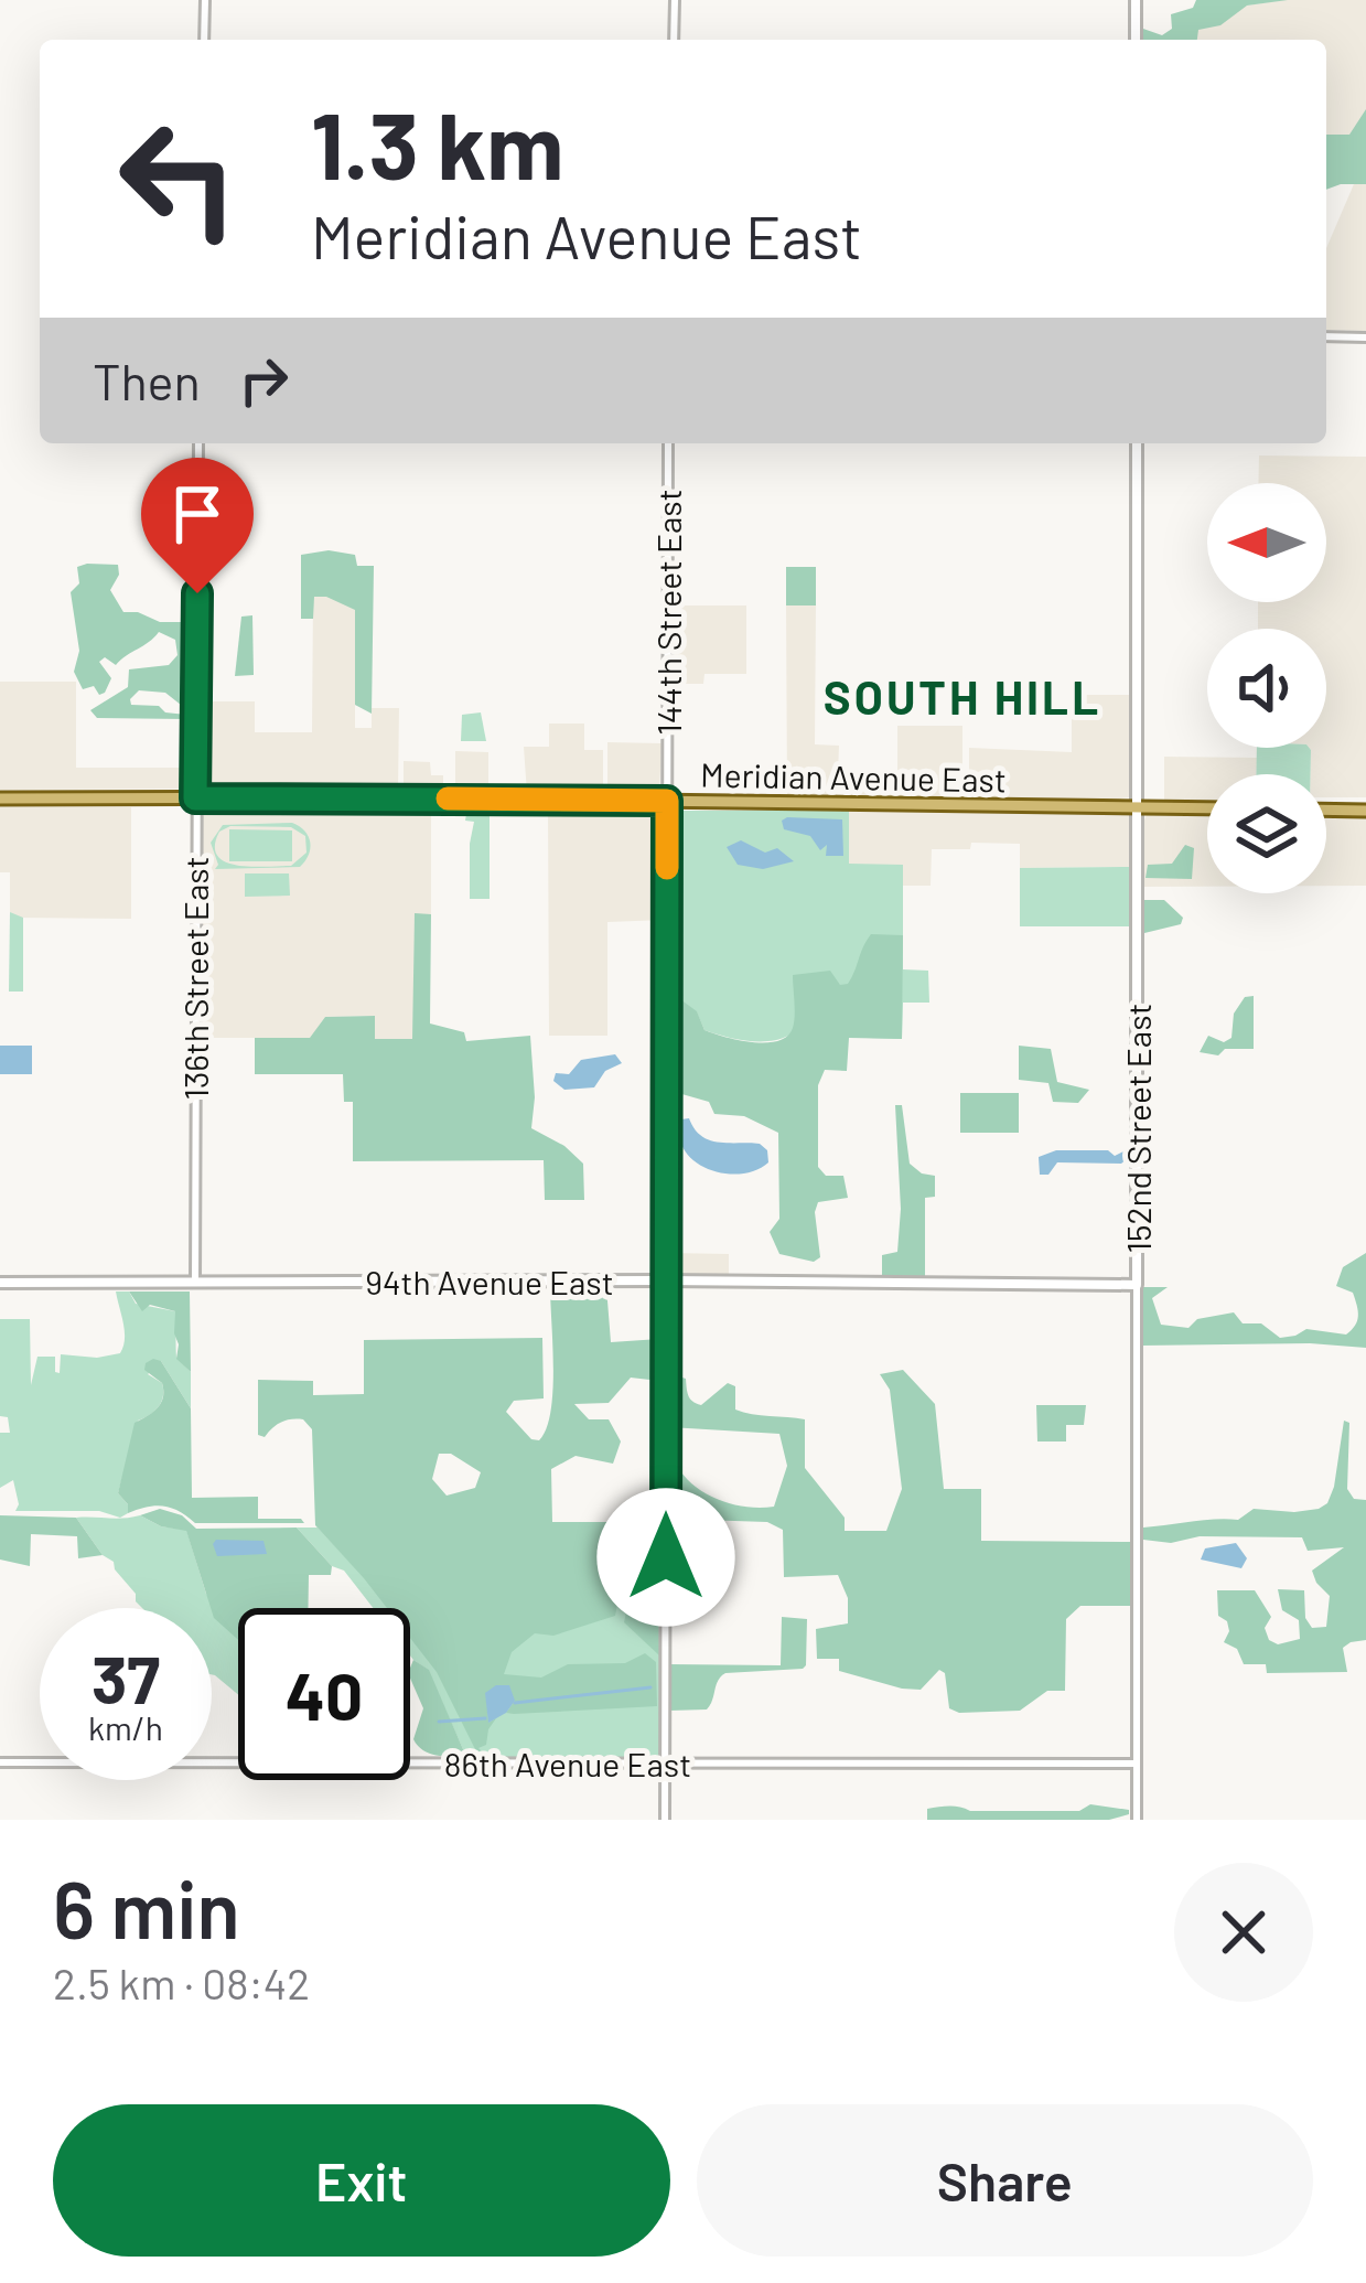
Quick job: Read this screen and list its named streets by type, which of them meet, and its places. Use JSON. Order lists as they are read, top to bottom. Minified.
{"streets":{"main road":["Meridian Avenue East","152nd Street East","94th Avenue East"],"street":["144th Street East","136th Street East","86th Avenue East"]},"crossings":[["144th Street East","Meridian Avenue East"],["144th Street East","94th Avenue East"],["144th Street East","86th Avenue East"],["Meridian Avenue East","136th Street East"],["Meridian Avenue East","152nd Street East"],["136th Street East","94th Avenue East"],["152nd Street East","94th Avenue East"],["152nd Street East","86th Avenue East"]],"districts":["SOUTH HILL"],"north":"left","page":{"turn":["1.3 km","Meridian Avenue East"],"then":"Then","speed":"37 km/h","limit":"40","heading":["6 min","2.5 km · 08:42"],"buttons":["Exit","Share"]}}
